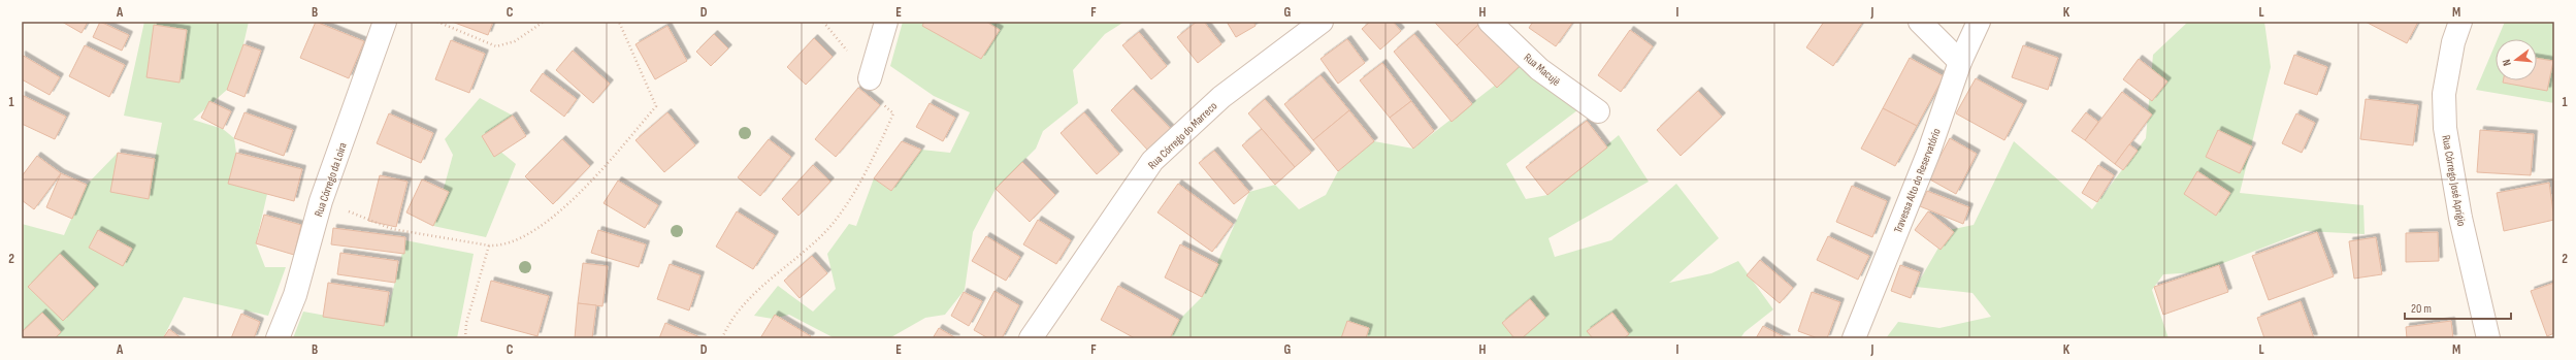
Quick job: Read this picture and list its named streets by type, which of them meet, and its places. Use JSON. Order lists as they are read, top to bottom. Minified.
{"streets":{"street":["Rua Macujê","Rua Córrego do Marreco","Rua Córrego da Loira","Travessa Alto do Reservatório","Rua Córrego José Aprígio"]},"scale_bar":"20 m","north":"left","grid":{"columns":["A","B","C","D","E","F","G","H","I","J","K","L","M"],"rows":["1","2"]}}
